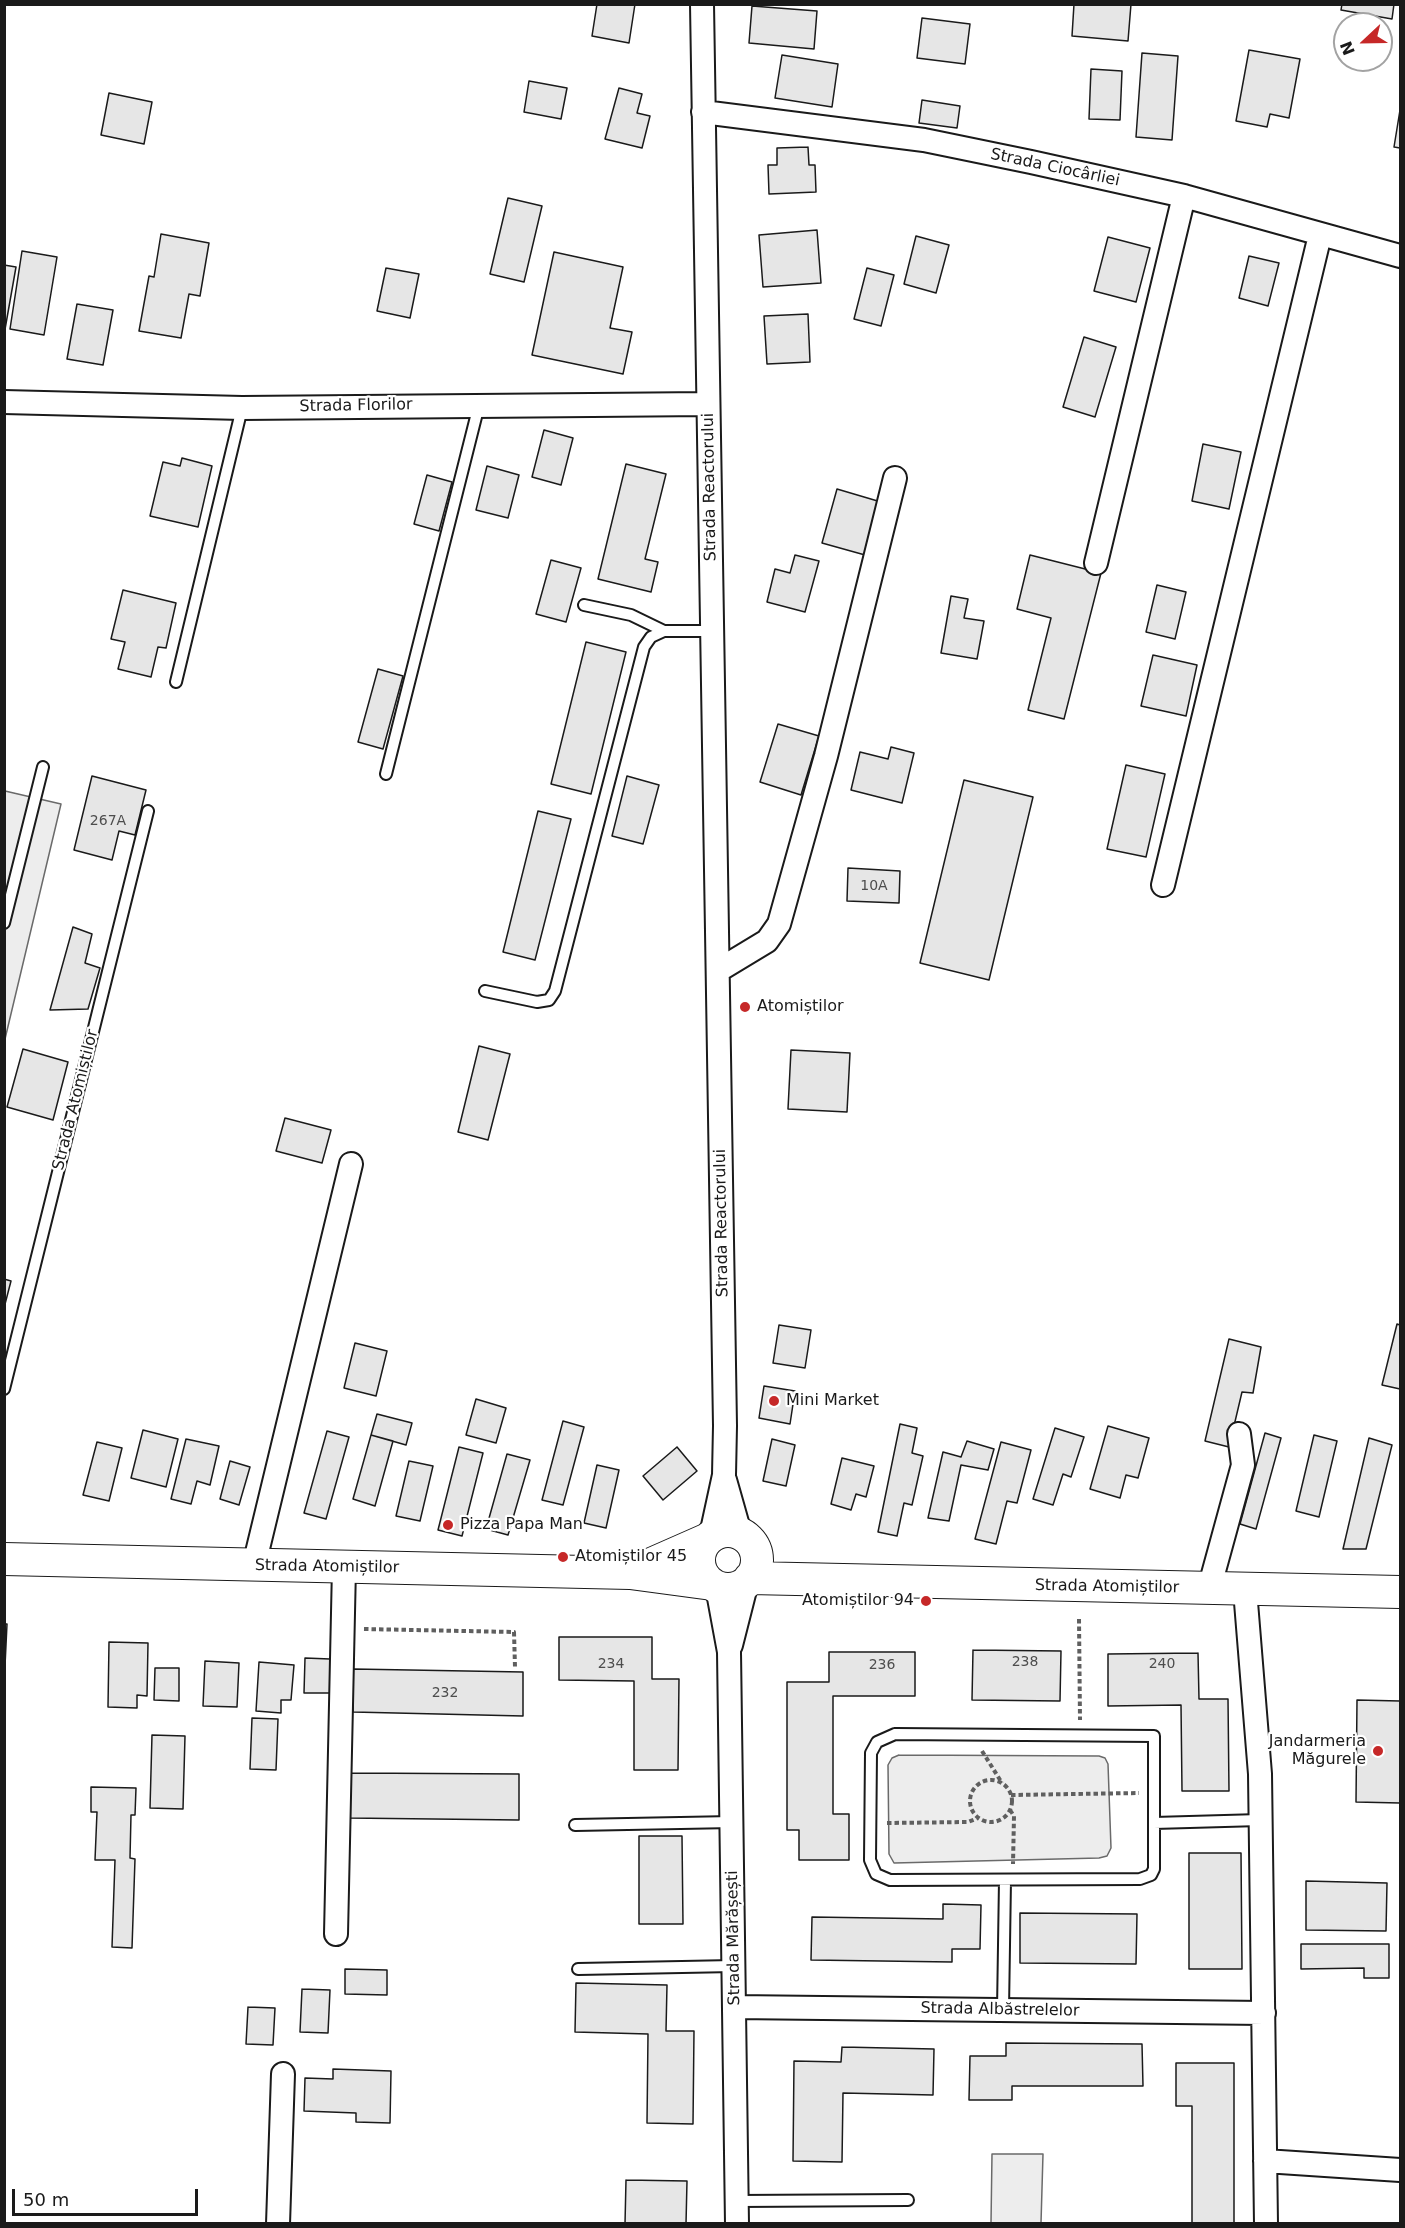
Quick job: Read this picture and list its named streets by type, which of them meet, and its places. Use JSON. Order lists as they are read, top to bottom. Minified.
{"streets":{"main road":["Strada Atomiștilor"],"street":["Strada Ciocârliei","Strada Florilor","Strada Reactorului","Strada Mărășești","Strada Albăstrelelor"]},"crossings":[["Strada Ciocârliei","Strada Reactorului"],["Strada Florilor","Strada Reactorului"],["Strada Reactorului","Strada Atomiștilor"],["Strada Reactorului","Strada Mărășești"],["Strada Atomiștilor","Strada Mărășești"],["Strada Mărășești","Strada Albăstrelelor"]],"places":["Atomiștilor","Mini Market","Pizza Papa Man","Atomiștilor 45","Atomiștilor 94","Jandarmeria Măgurele"],"house_numbers":["267A","10A","238","234","240","236","232"],"scale_bar":"50 m","north":"left"}
